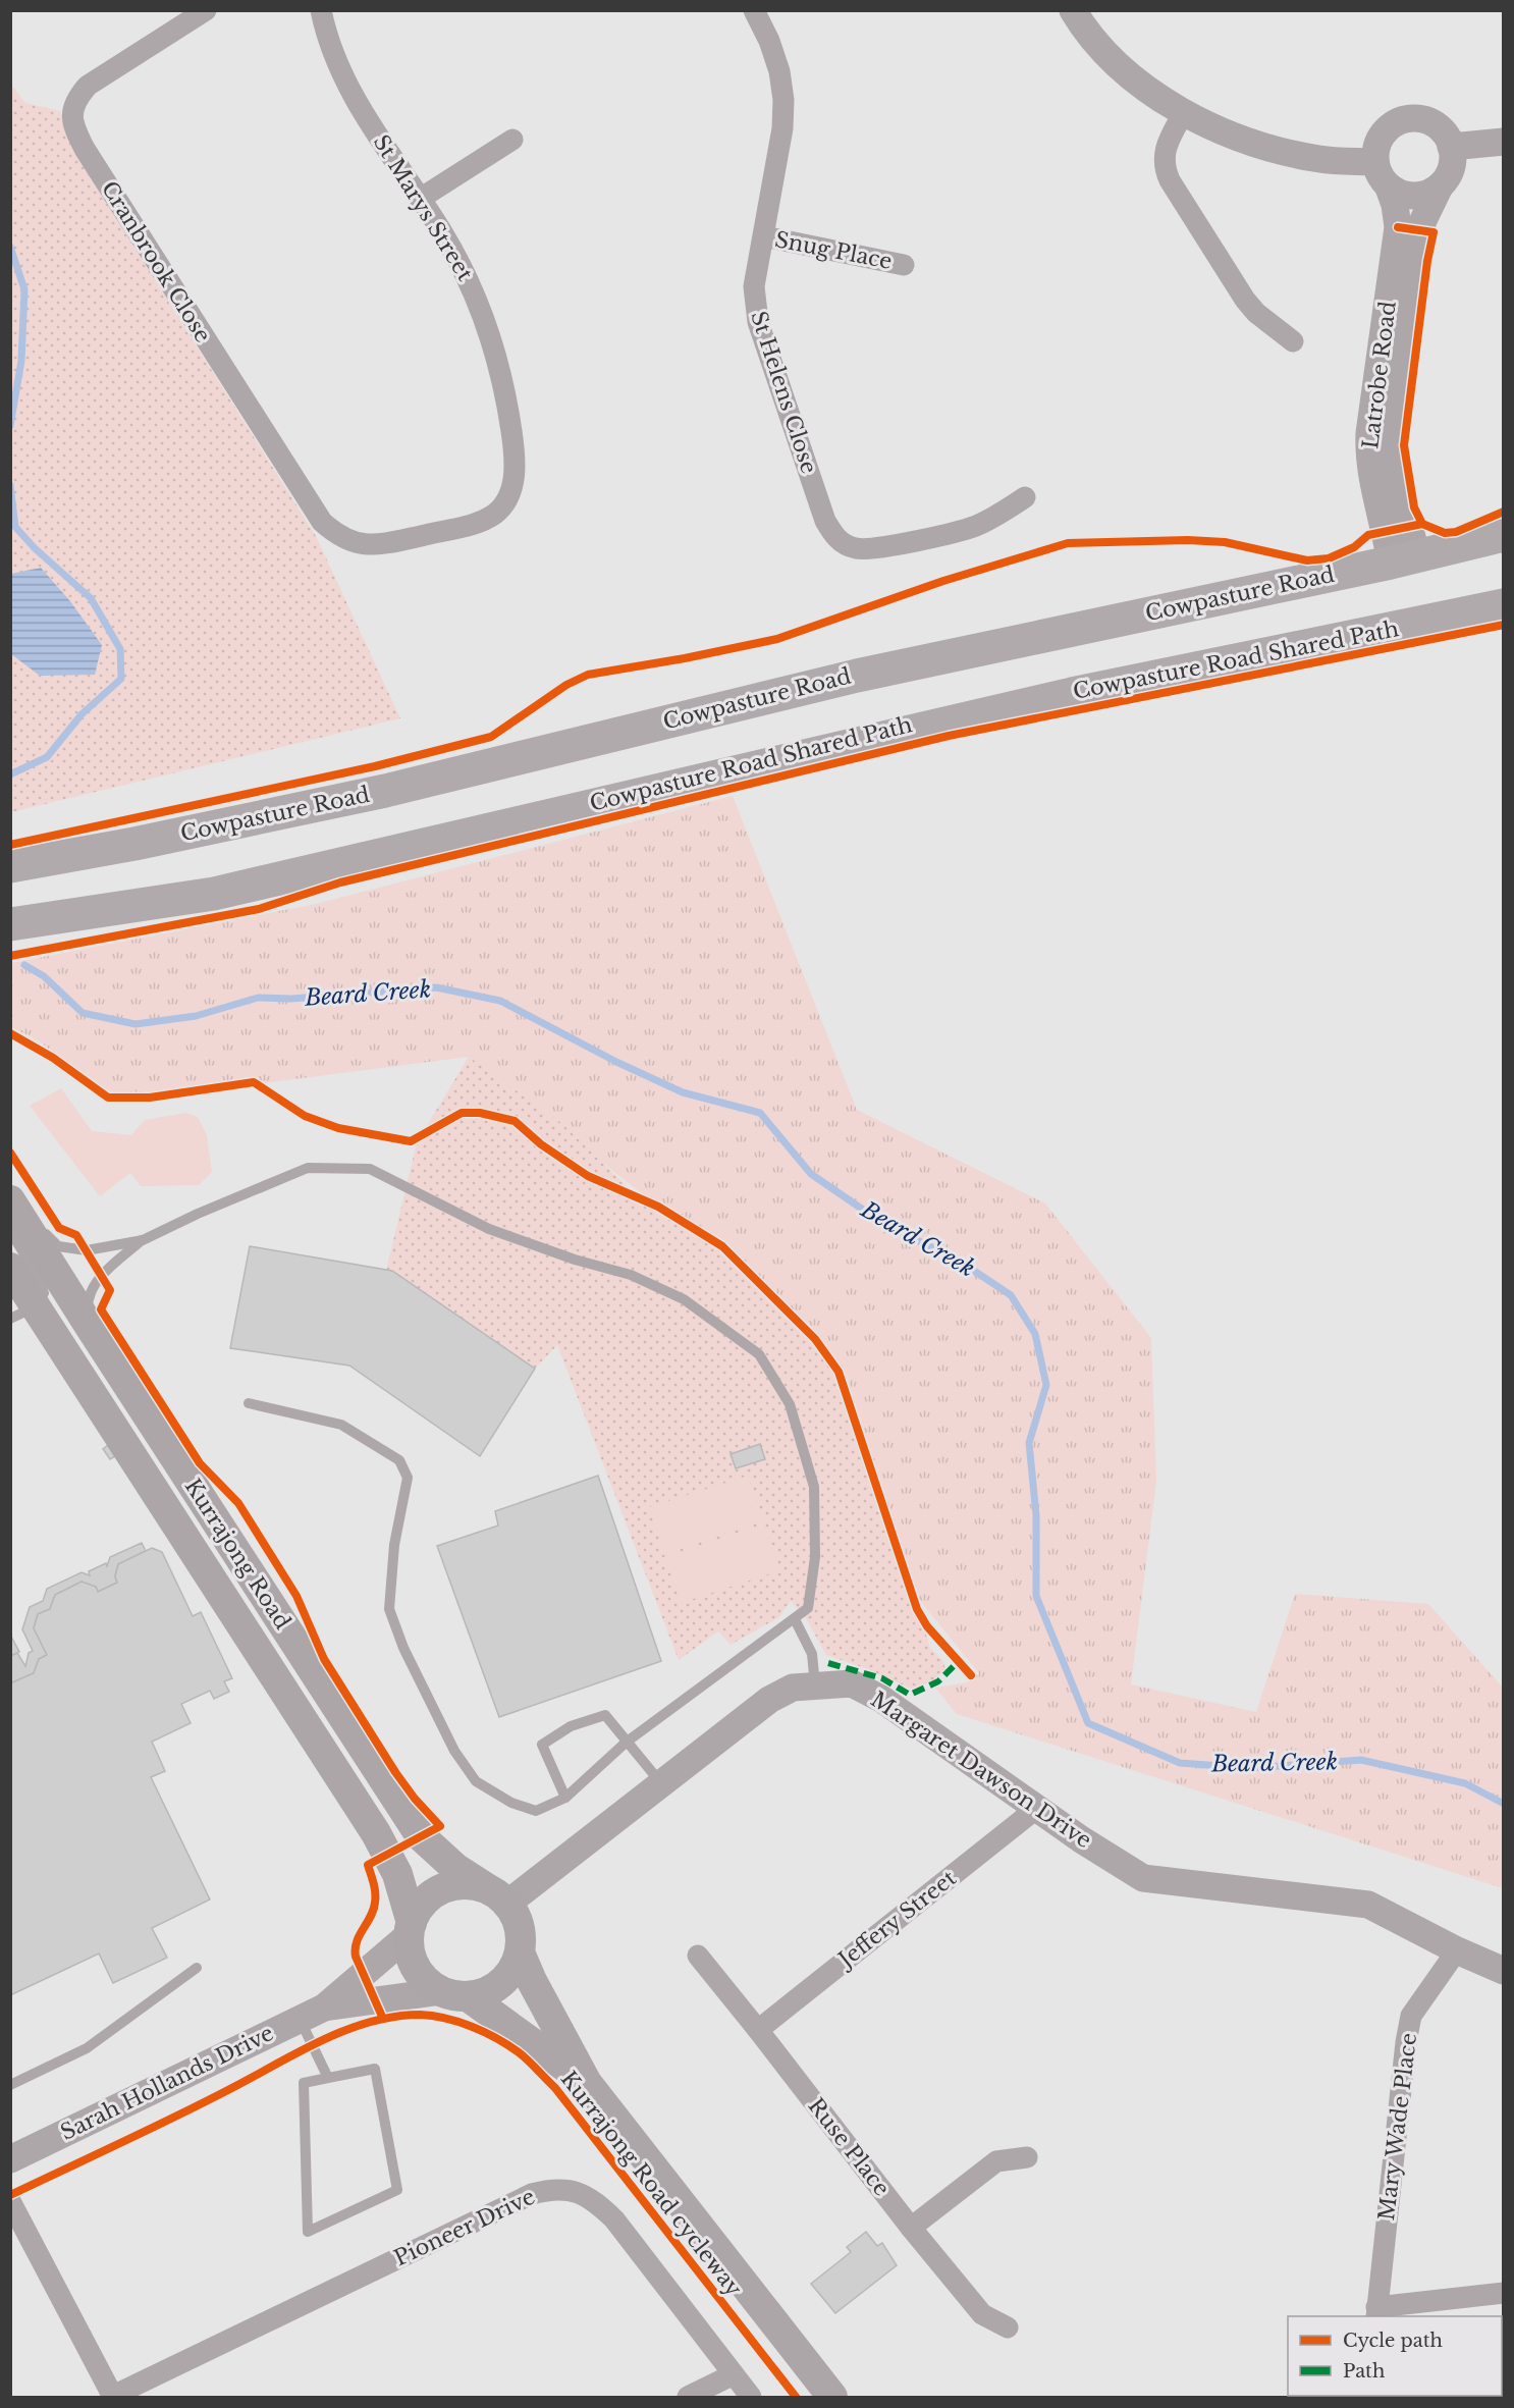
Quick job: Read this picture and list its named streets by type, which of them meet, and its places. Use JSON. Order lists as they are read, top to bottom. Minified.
{"streets":{"main road":["Cowpasture Road","Kurrajong Road"],"street":["St Marys Street","Snug Place","Cranbrook Close","Latrobe Road","St Helens Close","Margaret Dawson Drive","Jeffery Street","Sarah Hollands Drive","Mary Wade Place","Ruse Place","Pioneer Drive"],"cycle path":["Cowpasture Road Shared Path","Kurrajong Road cycleway"]},"crossings":[["St Marys Street","Cranbrook Close"],["Snug Place","St Helens Close"],["Latrobe Road","Cowpasture Road"],["Kurrajong Road","Margaret Dawson Drive"],["Kurrajong Road","Sarah Hollands Drive"],["Margaret Dawson Drive","Jeffery Street"],["Margaret Dawson Drive","Sarah Hollands Drive"],["Margaret Dawson Drive","Mary Wade Place"],["Jeffery Street","Ruse Place"]],"water":["Beard Creek"],"legend":["Cycle path","Path"]}
